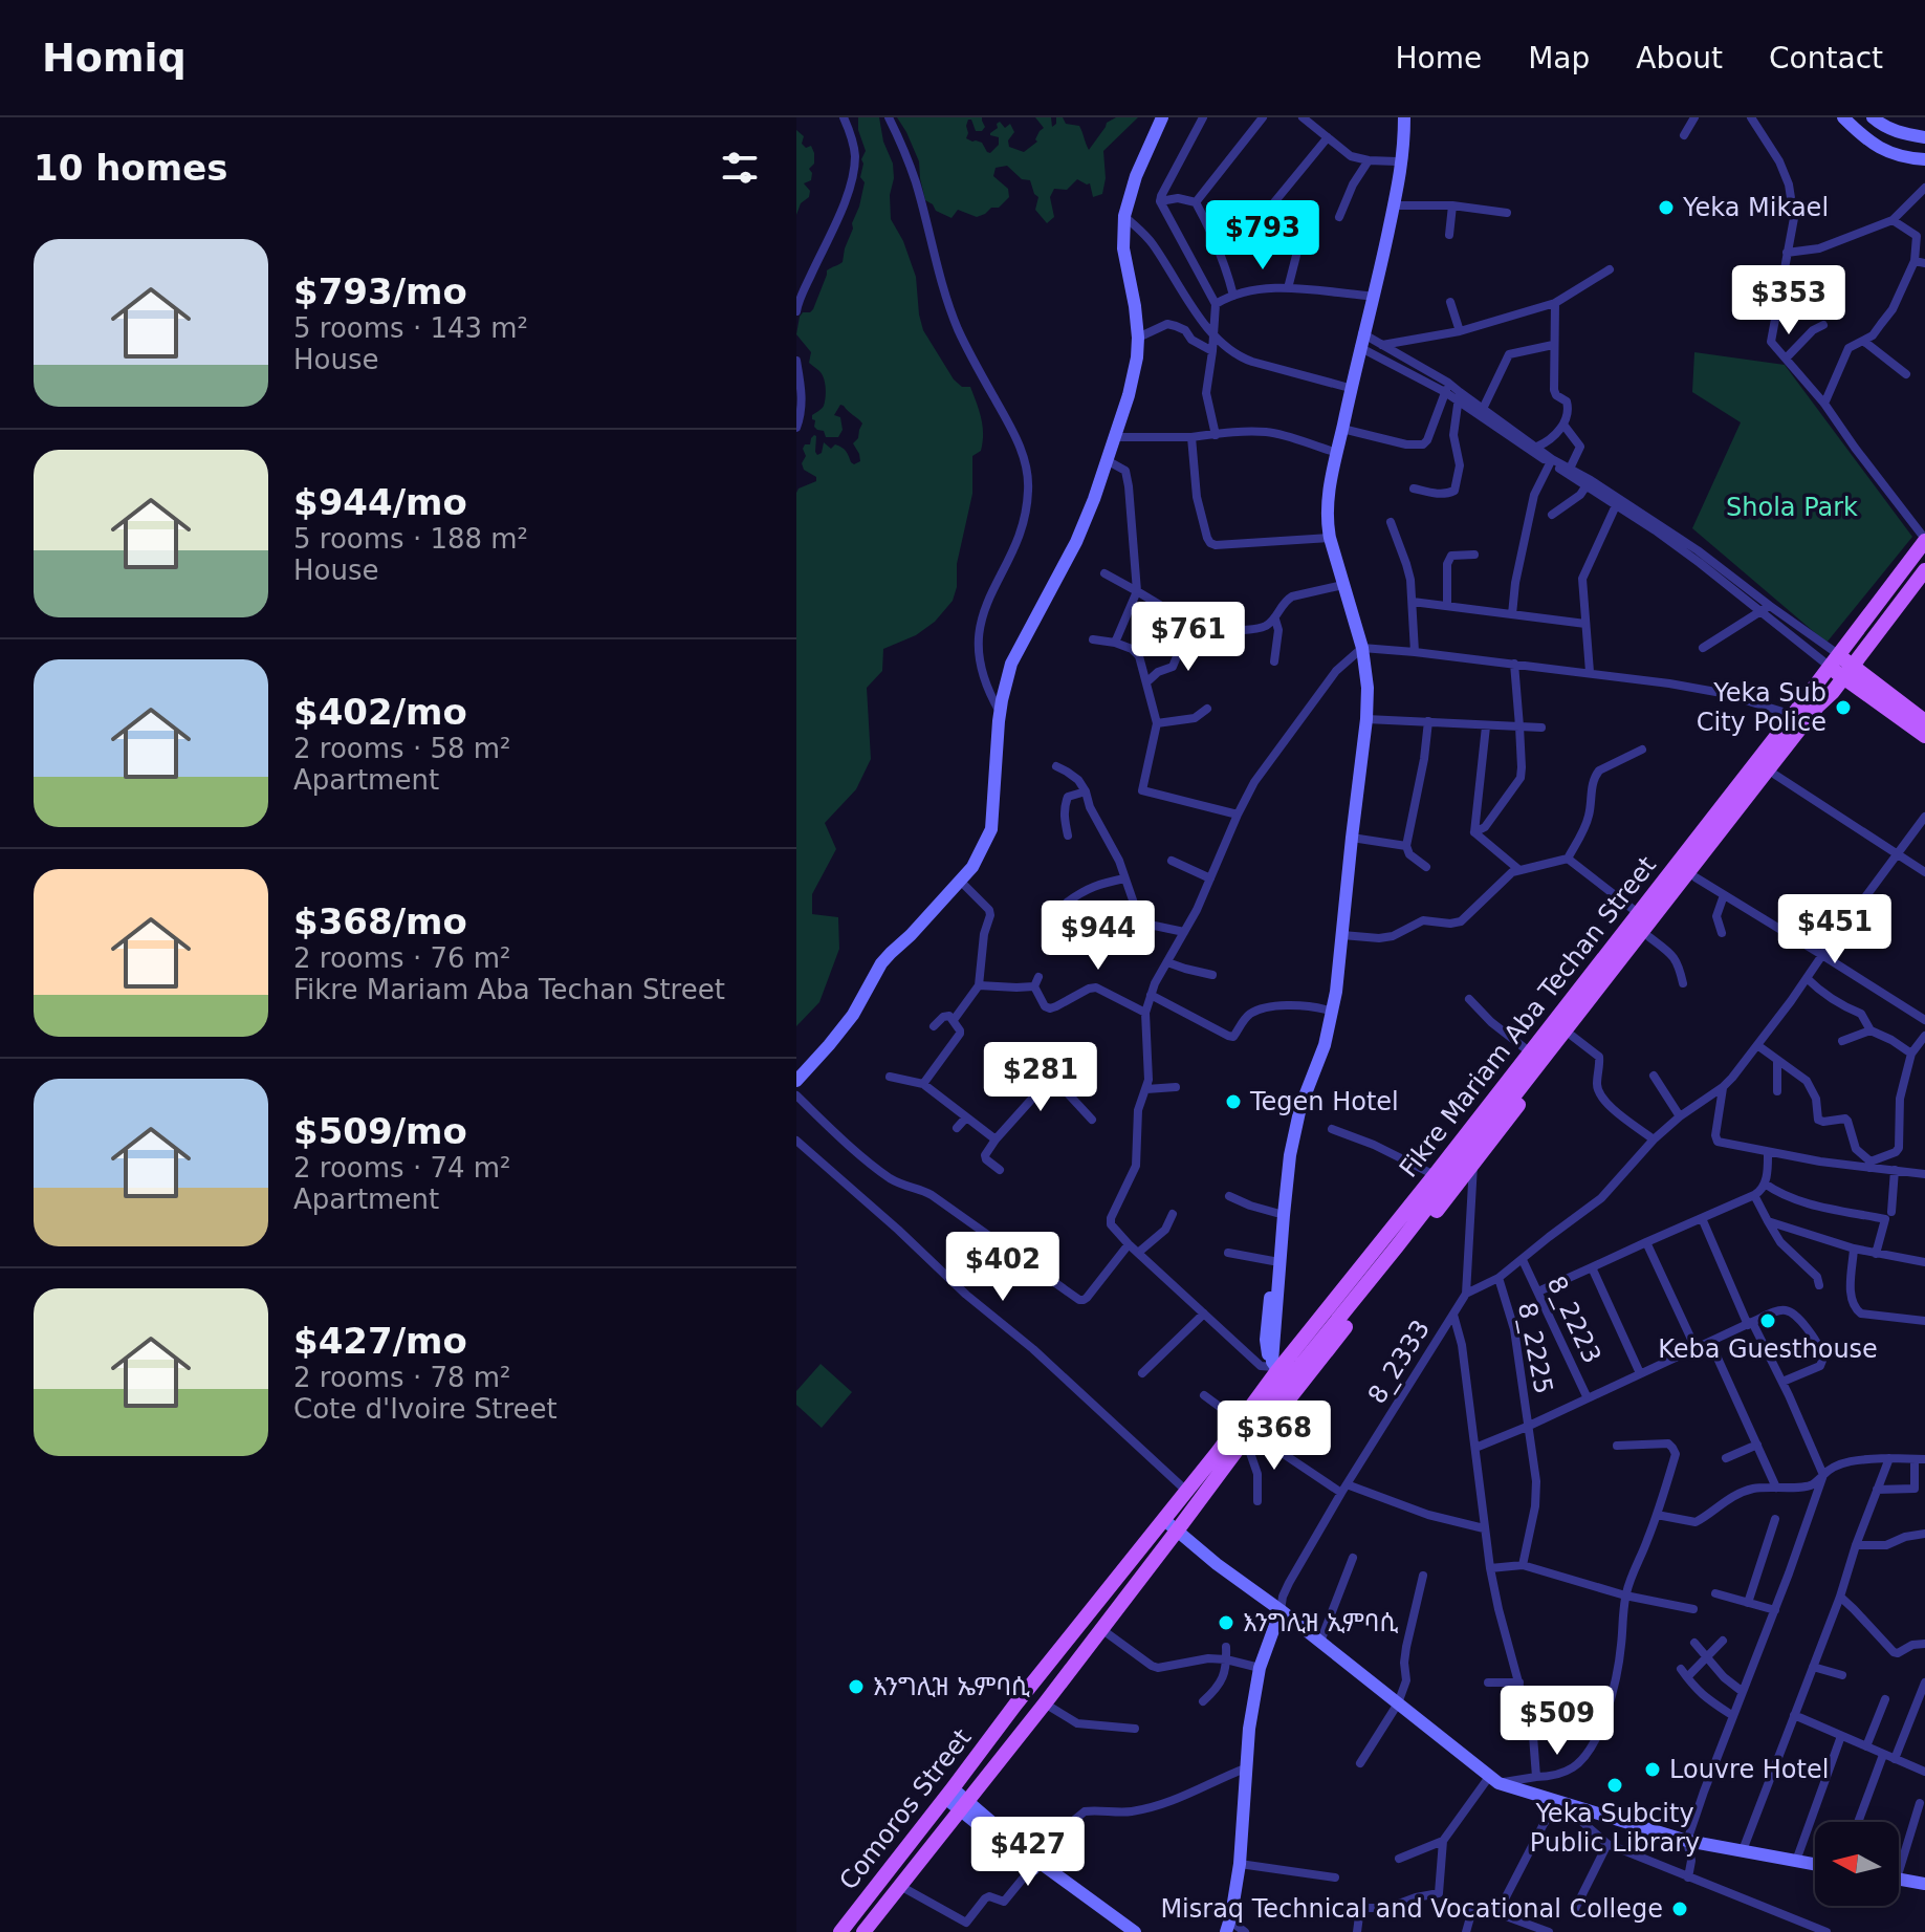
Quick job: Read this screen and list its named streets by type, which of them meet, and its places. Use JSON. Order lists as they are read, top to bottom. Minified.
{"streets":{"main road":["Fikre Mariam Aba Techan Street","Comoros Street"],"street":["8_2223","8_2225","8_2333"]},"crossings":[["Fikre Mariam Aba Techan Street","Comoros Street"]],"parks":["Shola Park"],"places":["Yeka Mikael","Yeka Sub City Police","Tegen Hotel","Keba Guesthouse","እንግሊዝ ኢምባሲ","እንግሊዝ ኤምባሲ","Louvre Hotel","Yeka Subcity Public Library","Misraq Technical and Vocational College"],"north":"left","page":{"header":"Homiq","nav":["Home","Map","About","Contact"],"heading":"10 homes","price":["$793","$353","$761","$451","$944","$281","$402","$368","$509","$427"],"list":[{"name":"$793/mo","note":"5 rooms · 143 m² · House"},{"name":"$944/mo","note":"5 rooms · 188 m² · House"},{"name":"$402/mo","note":"2 rooms · 58 m² · Apartment"},{"name":"$368/mo","note":"2 rooms · 76 m² · Fikre Mariam Aba Techan Street"},{"name":"$509/mo","note":"2 rooms · 74 m² · Apartment"},{"name":"$427/mo","note":"2 rooms · 78 m² · Cote d'Ivoire Street"}]}}
